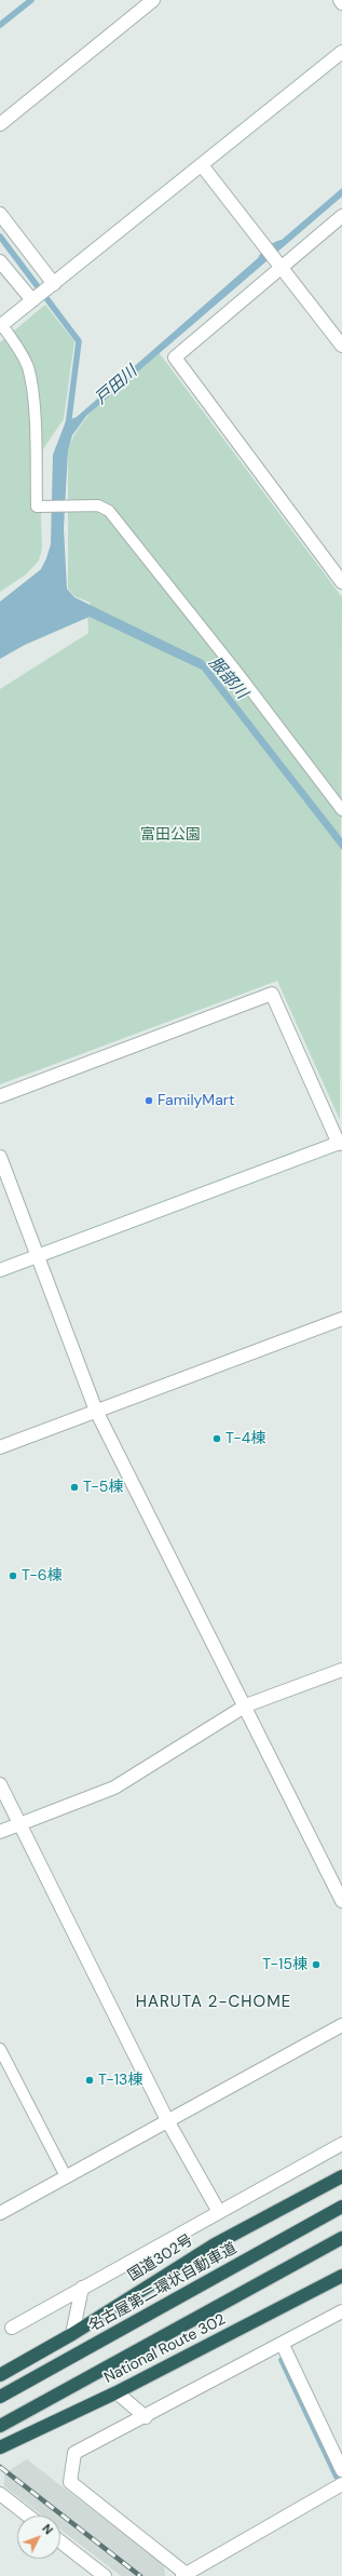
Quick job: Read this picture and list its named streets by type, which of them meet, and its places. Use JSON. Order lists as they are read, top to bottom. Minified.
{"streets":{"highway":["国道302号","名古屋第二環状自動車道","National Route 302"]},"districts":["HARUTA 2-CHOME"],"water":["戸田川","服部川"],"parks":["富田公園"],"places":["FamilyMart","T-4棟","T-5棟","T-6棟","T-15棟","T-13棟"],"north":"top right"}
